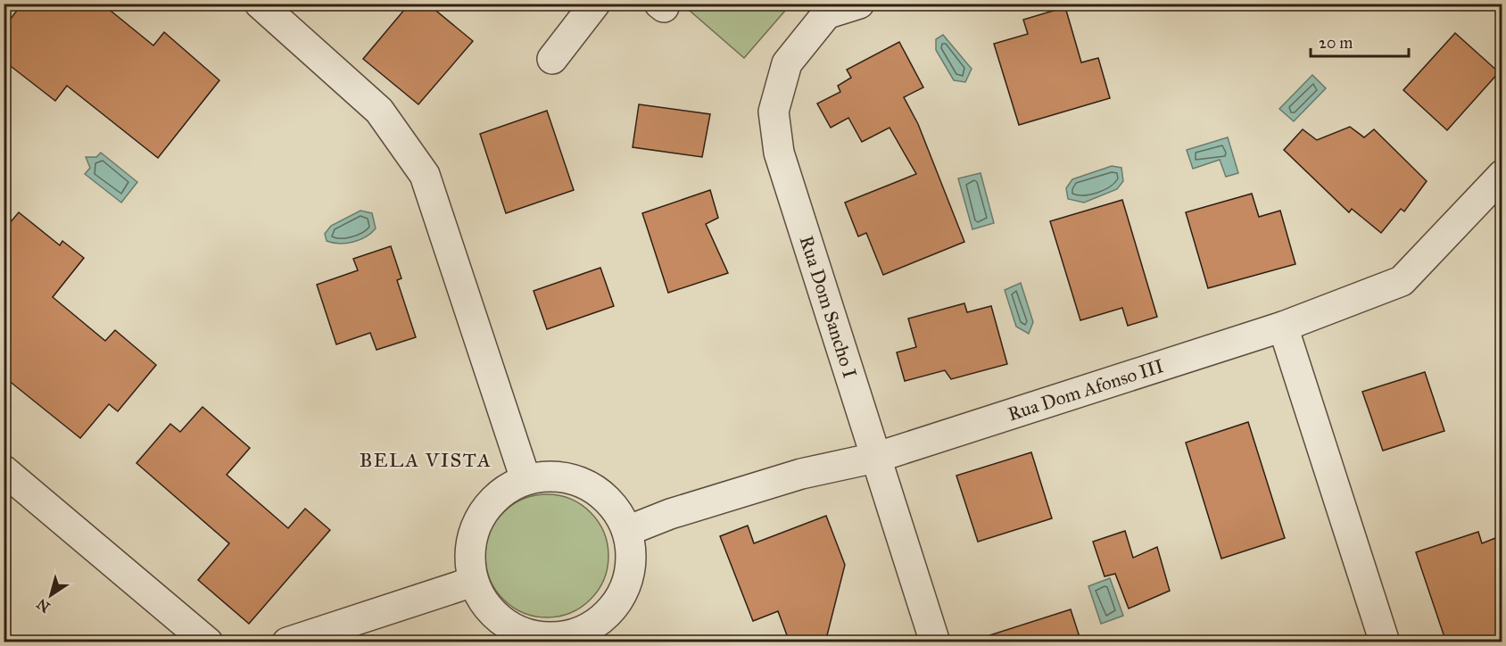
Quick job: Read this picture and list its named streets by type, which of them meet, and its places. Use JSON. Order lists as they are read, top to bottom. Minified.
{"streets":{"street":["Rua Dom Sancho I","Rua Dom Afonso III"]},"crossings":[["Rua Dom Sancho I","Rua Dom Afonso III"]],"districts":["BELA VISTA"],"scale_bar":"20 m","north":"bottom left"}
